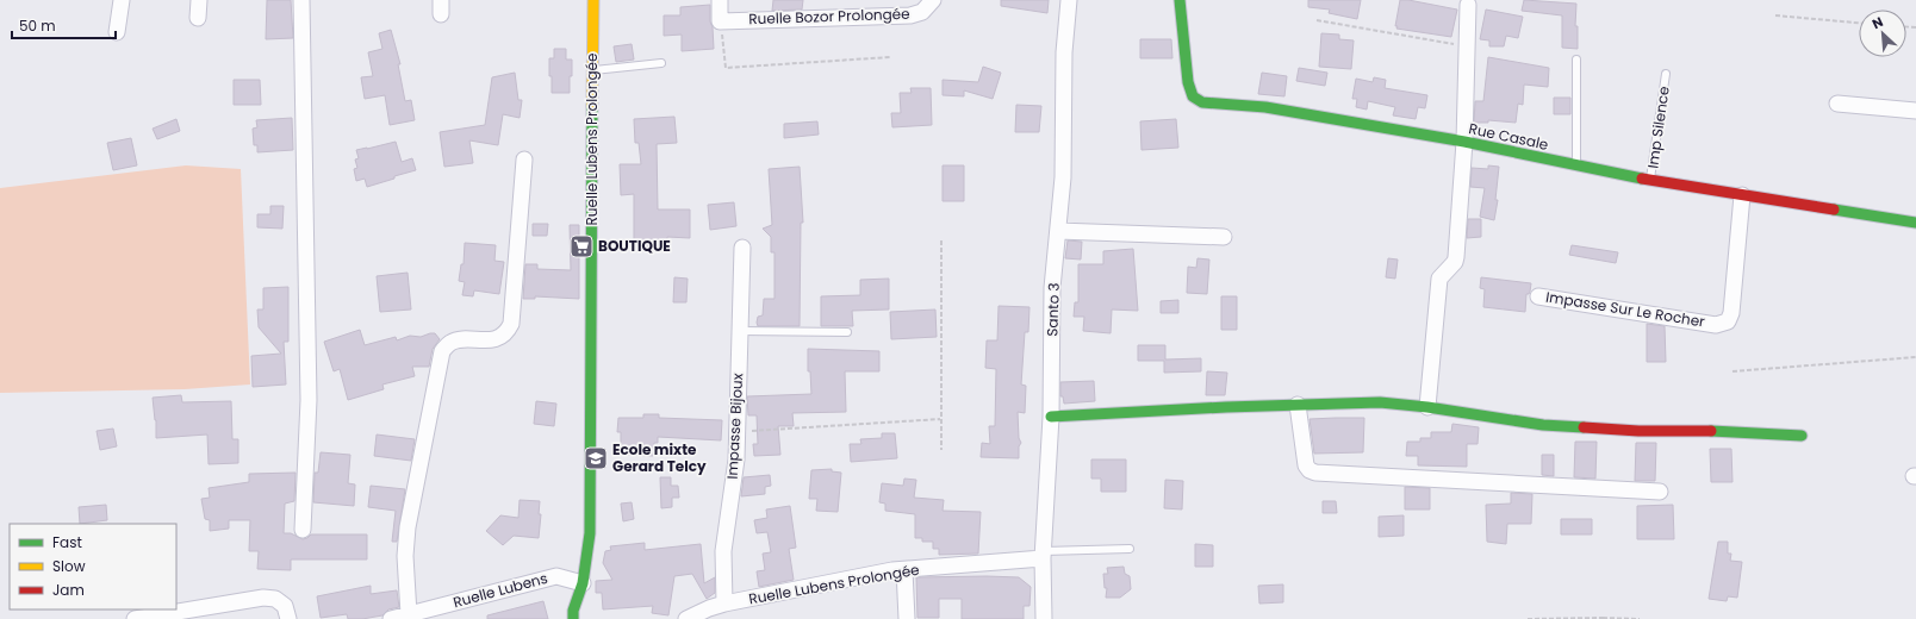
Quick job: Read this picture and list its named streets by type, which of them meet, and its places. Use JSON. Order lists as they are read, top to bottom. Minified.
{"streets":{"street":["Ruelle Bozor Prolongée","Rue Casale","Ruelle Lubens Prolongée","Santo 3","Impasse Sur Le Rocher","Impasse Bijoux","Ruelle Lubens"],"lane":["Imp Silence"]},"crossings":[["Imp Silence","Rue Casale"],["Rue Casale","Impasse Sur Le Rocher"],["Ruelle Lubens Prolongée","Santo 3"],["Ruelle Lubens Prolongée","Impasse Bijoux"],["Ruelle Lubens Prolongée","Ruelle Lubens"]],"places":{"supermarket":["BOUTIQUE"],"school or university":["Ecole mixte Gerard Telcy"]},"legend":["Fast","Slow","Jam"],"scale_bar":"50 m","north":"top left"}
